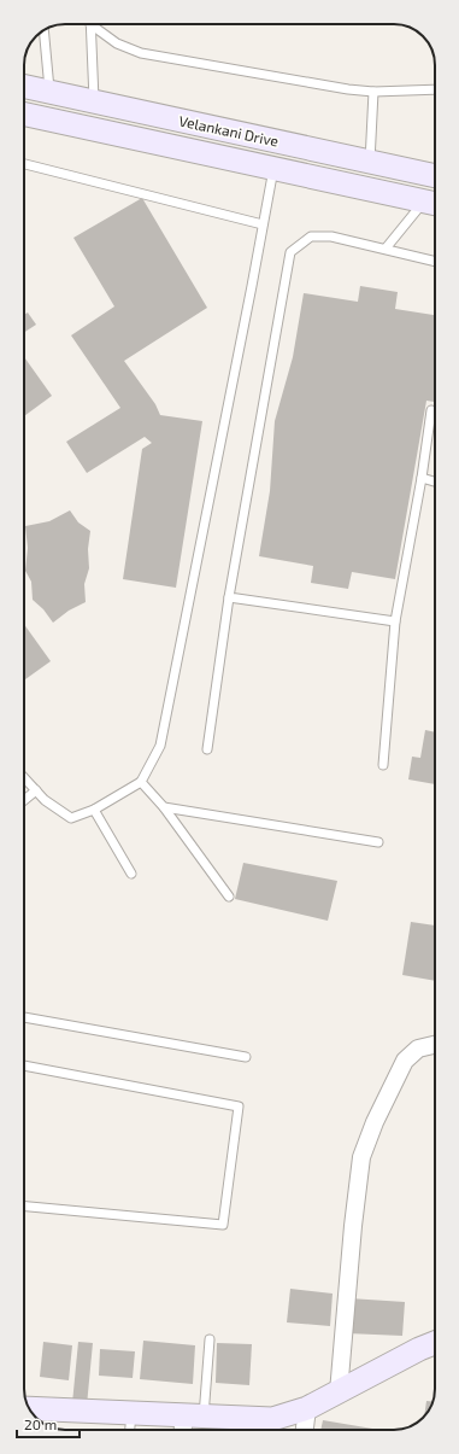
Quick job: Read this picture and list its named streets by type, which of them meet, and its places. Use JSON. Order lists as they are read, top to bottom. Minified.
{"streets":{"street":["Velankani Drive"]},"scale_bar":"20 m"}
